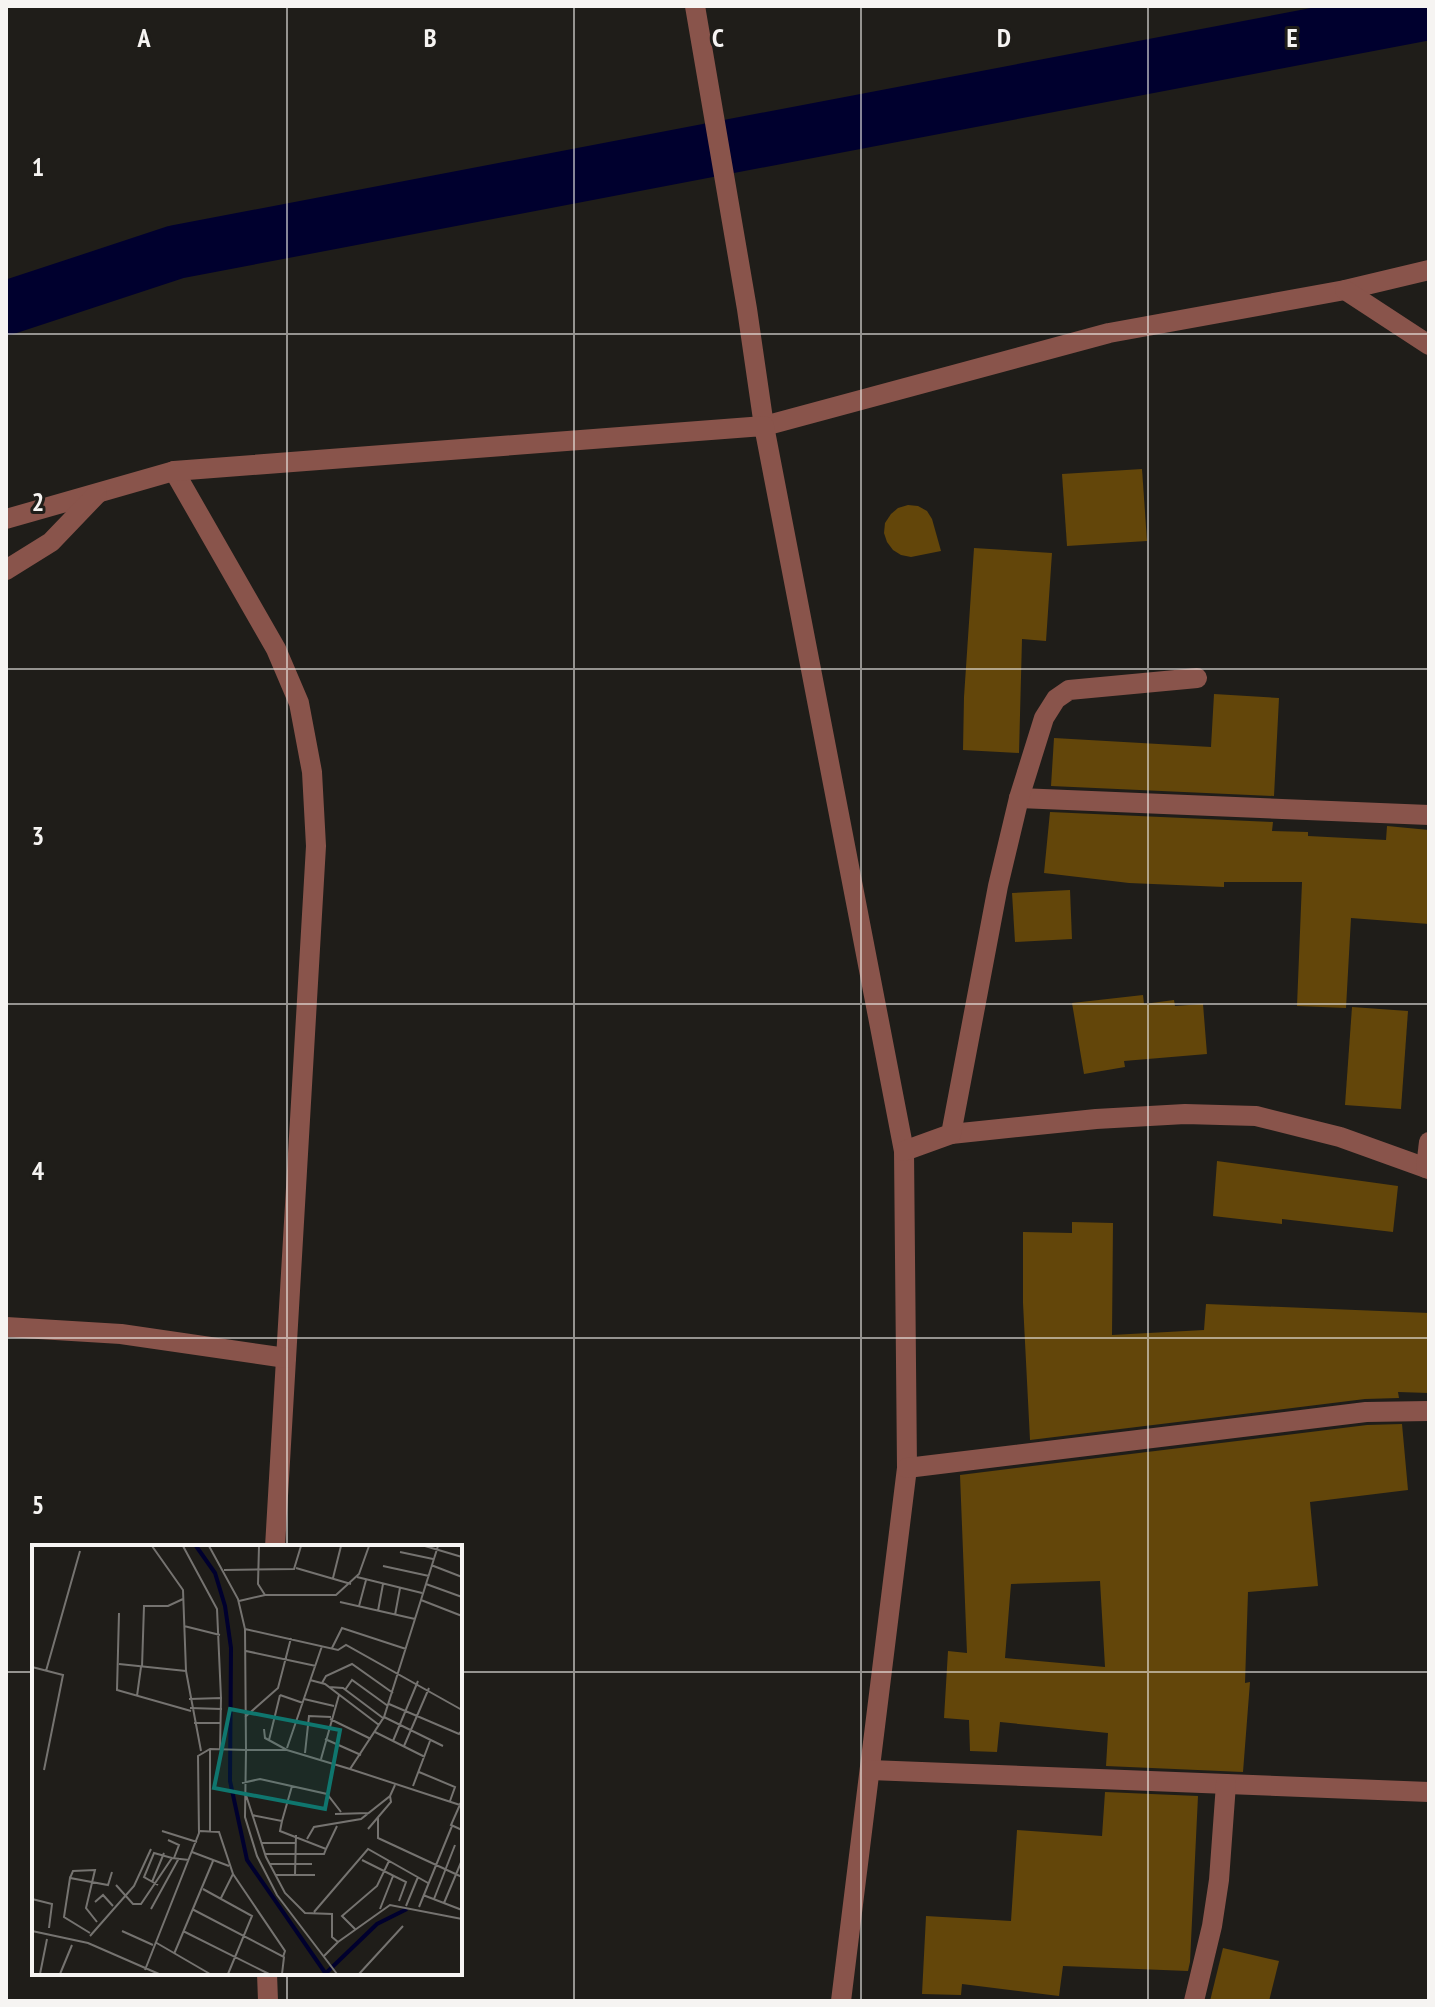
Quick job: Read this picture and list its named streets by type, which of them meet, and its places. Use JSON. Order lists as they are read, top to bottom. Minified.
{"grid":{"columns":["A","B","C","D","E"],"rows":["1","2","3","4","5"]}}
